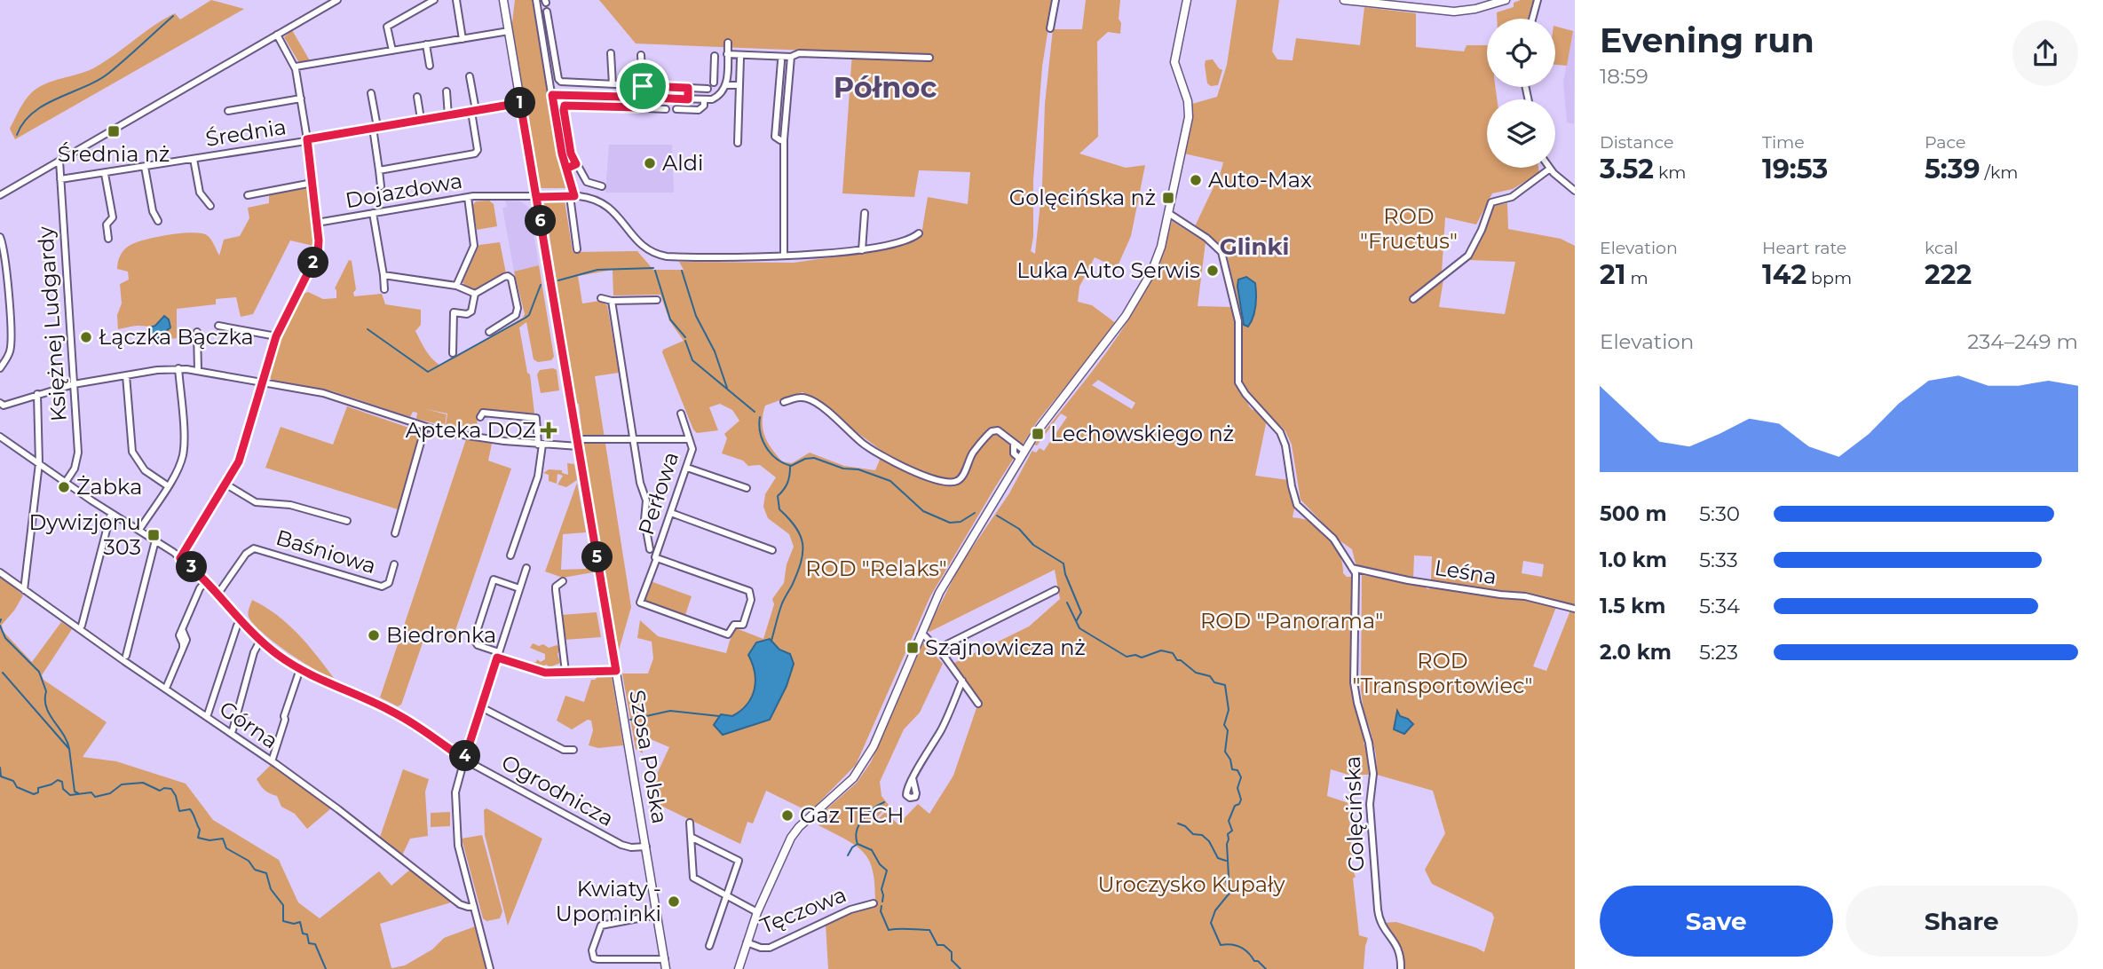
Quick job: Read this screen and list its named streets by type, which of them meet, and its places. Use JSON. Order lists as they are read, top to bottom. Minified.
{"streets":{"street":["Średnia","Dojazdowa","Księżnej Ludgardy","Perłowa","Baśniowa","Leśna","Górna","Szosa Polska","Ogrodnicza","Golęcińska","Tęczowa"]},"crossings":[["Średnia","Dojazdowa"],["Średnia","Księżnej Ludgardy"],["Średnia","Szosa Polska"],["Dojazdowa","Szosa Polska"],["Księżnej Ludgardy","Ogrodnicza"],["Baśniowa","Ogrodnicza"],["Leśna","Golęcińska"],["Szosa Polska","Ogrodnicza"]],"districts":["Północ","Glinki"],"parks":["ROD \"Fructus\"","ROD \"Relaks\"","ROD \"Panorama\"","ROD \"Transportowiec\"","Uroczysko Kupały"],"places":{"transit":["Średnia nż","Golęcińska nż","Lechowskiego nż","Dywizjonu 303","Szajnowicza nż"],"other":["Aldi","Auto-Max","Luka Auto Serwis","Łączka Bączka","Żabka","Biedronka","Gaz TECH","Kwiaty - Upominki"],"health":["Apteka DOZ"]},"page":{"heading":["Evening run","18:59"],"pins":["1","6","2","5","3","4"],"stats":[["Distance","3.52 km"],["Time","19:53"],["Pace","5:39 /km"],["Elevation","21 m"],["Heart rate","142 bpm"],["kcal","222"]],"chart":["Elevation","234–249 m"],"list":[{"name":"500 m","note":"5:30"},{"name":"1.0 km","note":"5:33"},{"name":"1.5 km","note":"5:34"},{"name":"2.0 km","note":"5:23"}],"buttons":["Save","Share"]}}
